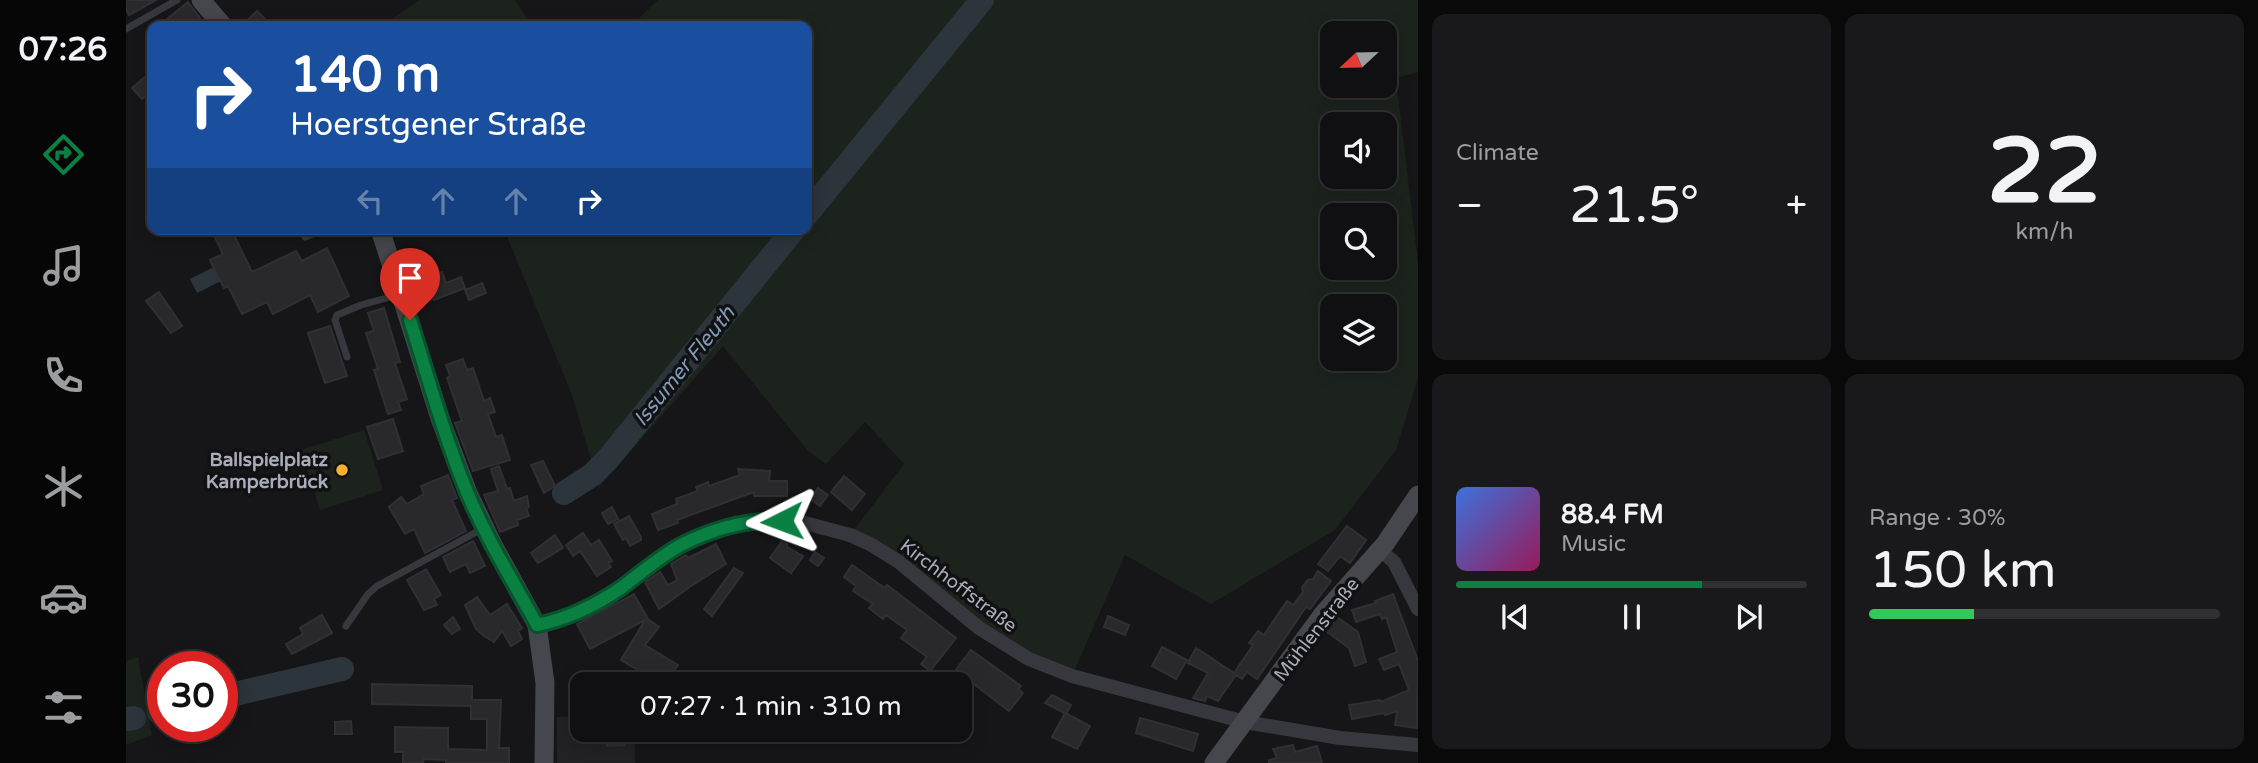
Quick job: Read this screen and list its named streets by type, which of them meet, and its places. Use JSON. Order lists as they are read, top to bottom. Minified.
{"streets":{"main road":["Mühlenstraße"],"street":["Kirchhoffstraße"]},"crossings":[["Kirchhoffstraße","Mühlenstraße"]],"water":["Issumer Fleuth"],"places":["Ballspielplatz Kamperbrück"],"north":"left","page":{"tabs":"07:26","tile":["Climate",["22","km/h"],["Range · 30%","150 km"]],"turn":["140 m","Hoerstgener Straße"],"heat":["−","21.5°","+"],"song":["88.4 FM","Music"],"limit":"30","trip":"07:27 · 1 min · 310 m"}}
